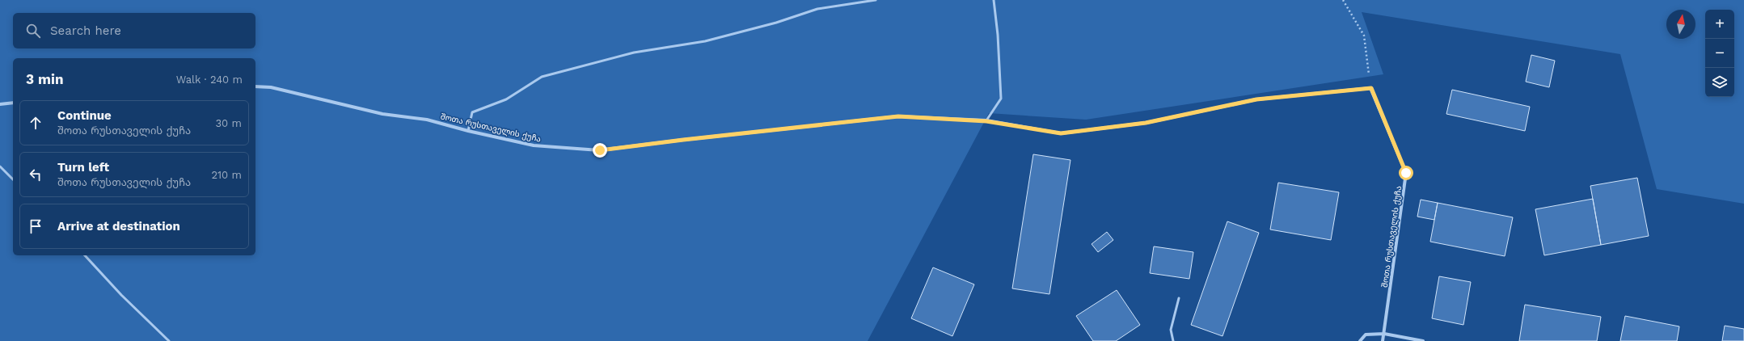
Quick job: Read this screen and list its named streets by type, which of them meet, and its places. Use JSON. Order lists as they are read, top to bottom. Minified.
{"streets":{"street":["შოთა რუსთაველის ქუჩა"]},"north":"top","page":{"map_buttons":["+","−"],"search":"Search here","heading":["3 min","Walk · 240 m"],"list":[["Continue","შოთა რუსთაველის ქუჩა","30 m"],["Turn left","შოთა რუსთაველის ქუჩა","210 m"],"Arrive at destination"]}}
